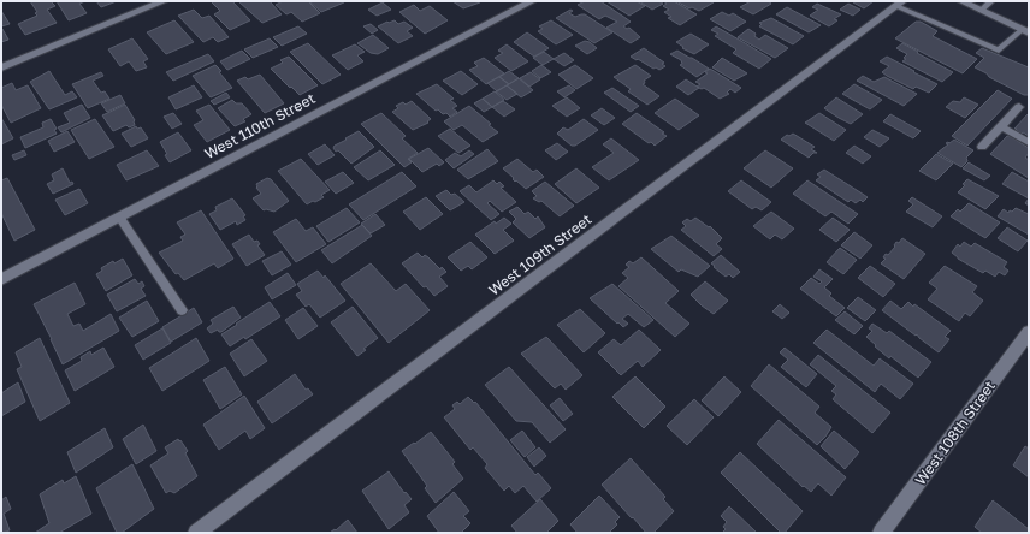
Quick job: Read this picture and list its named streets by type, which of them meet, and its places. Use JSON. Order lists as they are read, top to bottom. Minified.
{"streets":{"street":["West 110th Street","West 109th Street","West 108th Street"]}}
